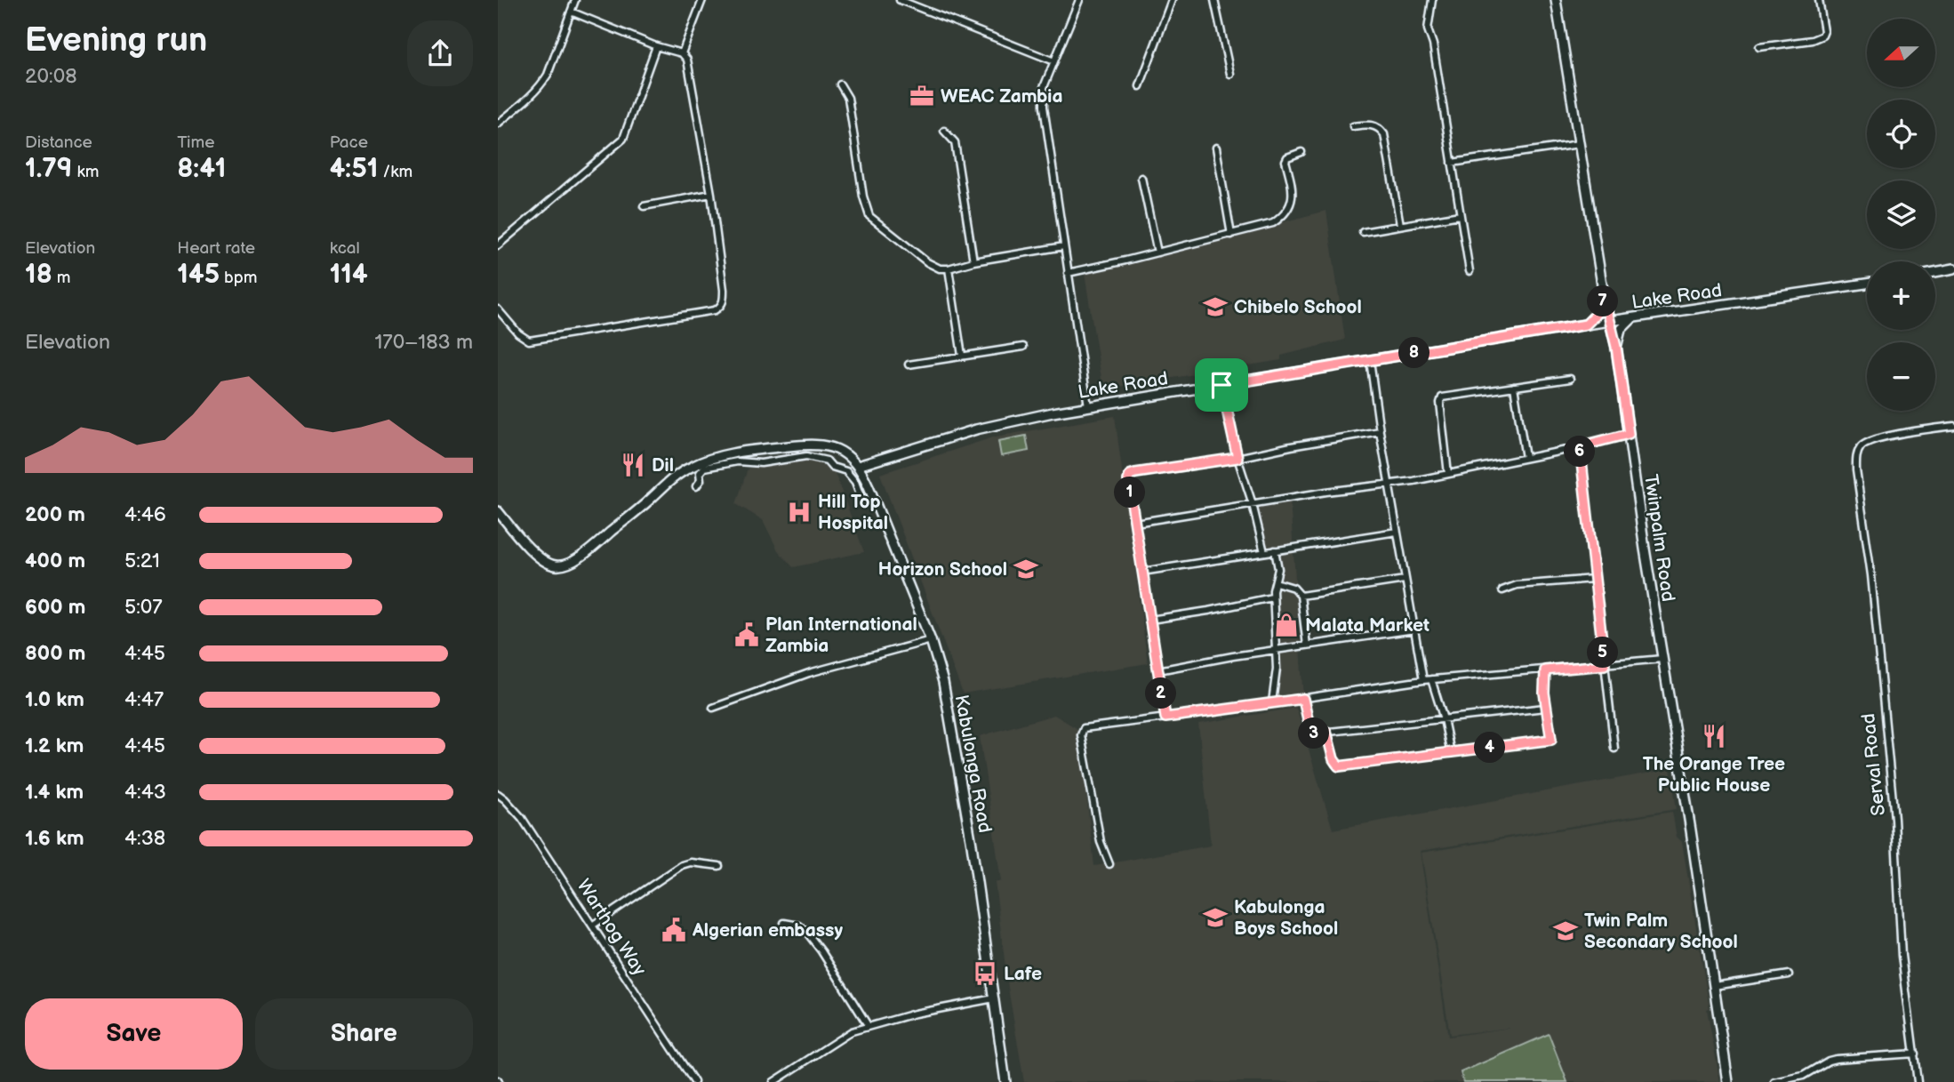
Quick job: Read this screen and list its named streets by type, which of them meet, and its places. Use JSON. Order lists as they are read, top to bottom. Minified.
{"streets":{"main road":["Lake Road","Twinpalm Road","Kabulonga Road"],"street":["Serval Road","Warthog Way"]},"crossings":[["Lake Road","Twinpalm Road"],["Lake Road","Kabulonga Road"]],"places":{"office":["WEAC Zambia"],"school or university":["Chibelo School","Horizon School","Kabulonga Boys School","Twin Palm Secondary School"],"restaurant":["Dil","The Orange Tree Public House"],"hospital":["Hill Top Hospital"],"shop":["Malata Market"],"public building":["Plan International Zambia","Algerian embassy"],"bus stop":["Lafe"]},"north":"left","page":{"heading":["Evening run","20:08"],"map_buttons":["+","−"],"stats":[["Distance","1.79 km"],["Time","8:41"],["Pace","4:51 /km"],["Elevation","18 m"],["Heart rate","145 bpm"],["kcal","114"]],"pins":["7","8","6","1","5","2","3","4"],"chart":["Elevation","170–183 m"],"list":[{"name":"200 m","note":"4:46"},{"name":"400 m","note":"5:21"},{"name":"600 m","note":"5:07"},{"name":"800 m","note":"4:45"},{"name":"1.0 km","note":"4:47"},{"name":"1.2 km","note":"4:45"},{"name":"1.4 km","note":"4:43"},{"name":"1.6 km","note":"4:38"}],"buttons":["Save","Share"]}}
